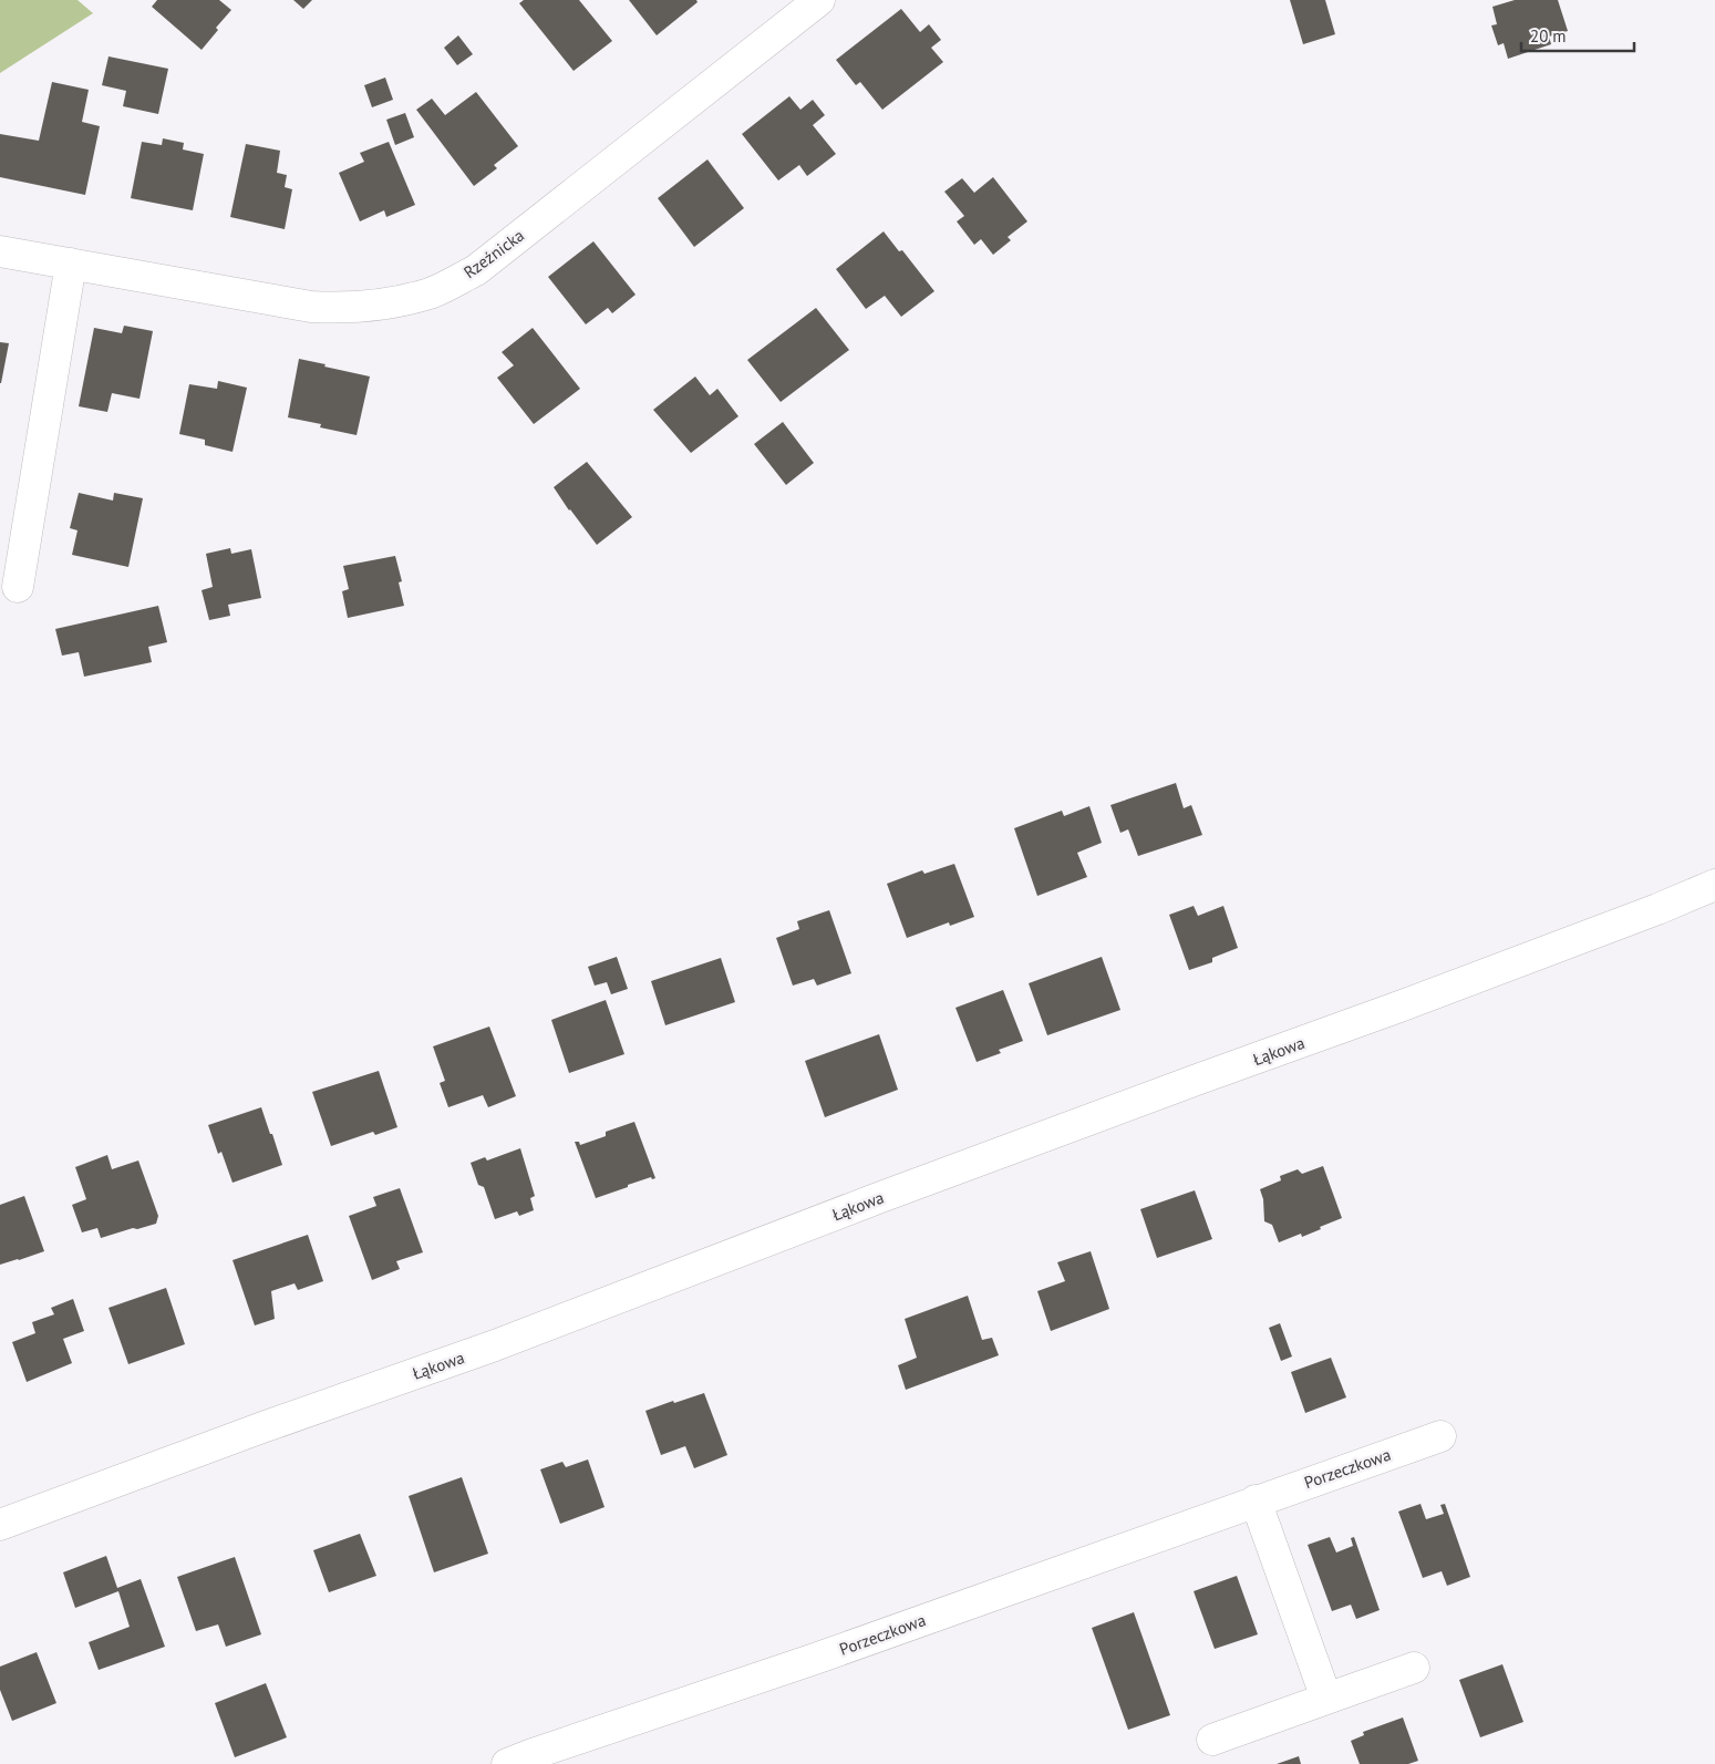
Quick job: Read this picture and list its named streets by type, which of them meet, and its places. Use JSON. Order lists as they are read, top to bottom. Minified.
{"streets":{"street":["Rzeźnicka","Łąkowa","Porzeczkowa"]},"scale_bar":"20 m"}
